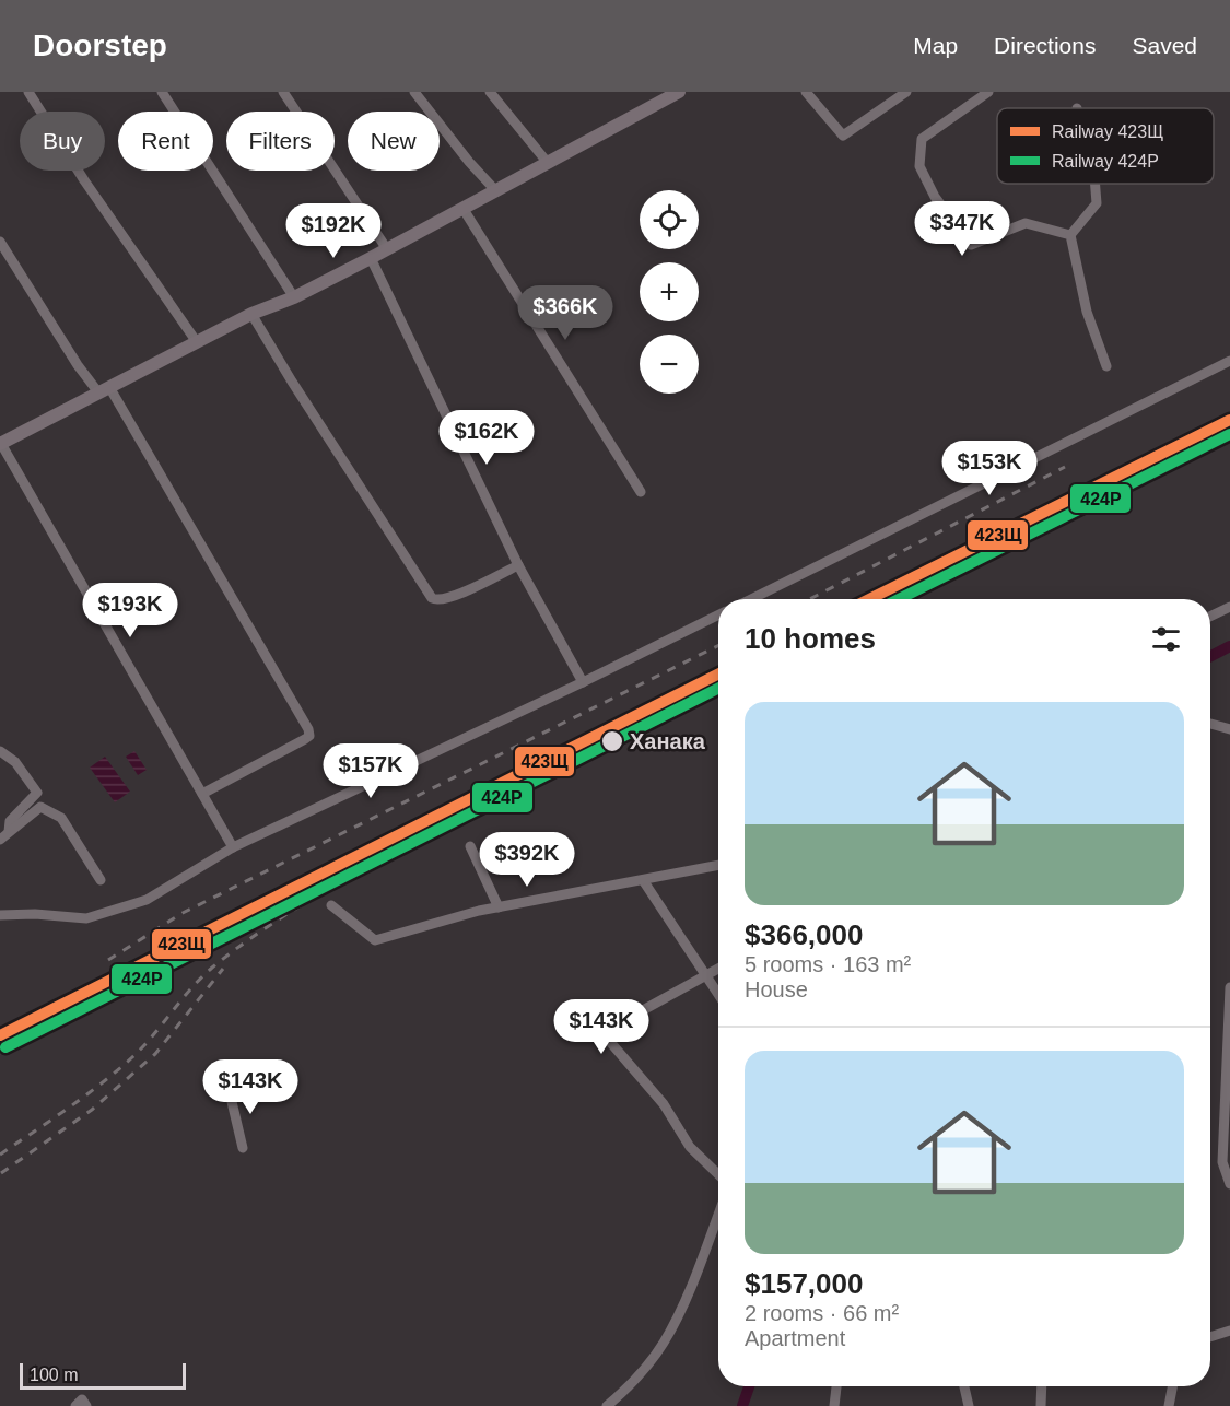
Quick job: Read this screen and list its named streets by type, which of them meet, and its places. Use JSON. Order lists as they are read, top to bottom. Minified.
{"places":["Ханака"],"lines":["rail line 423Щ","rail line 424Р"],"legend":["Railway 423Щ","Railway 424Р"],"scale_bar":"100 m","page":{"header":"Doorstep","nav":["Map","Directions","Saved"],"chip":["Buy","Rent","Filters","New"],"map_buttons":["+","−"],"price":["$347K","$192K","$366K","$162K","$153K","$193K","$157K","$392K","$143K","$143K"],"heading":"10 homes","list":[{"name":"$366,000","note":"5 rooms · 163 m² · House"},{"name":"$157,000","note":"2 rooms · 66 m² · Apartment"}],"scale":"100 m"}}
